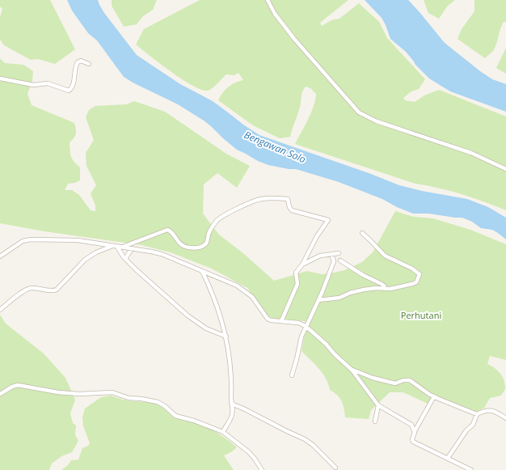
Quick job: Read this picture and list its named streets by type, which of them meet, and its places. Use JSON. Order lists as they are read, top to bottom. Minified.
{"water":["Bengawan Solo"],"parks":["Perhutani"]}
